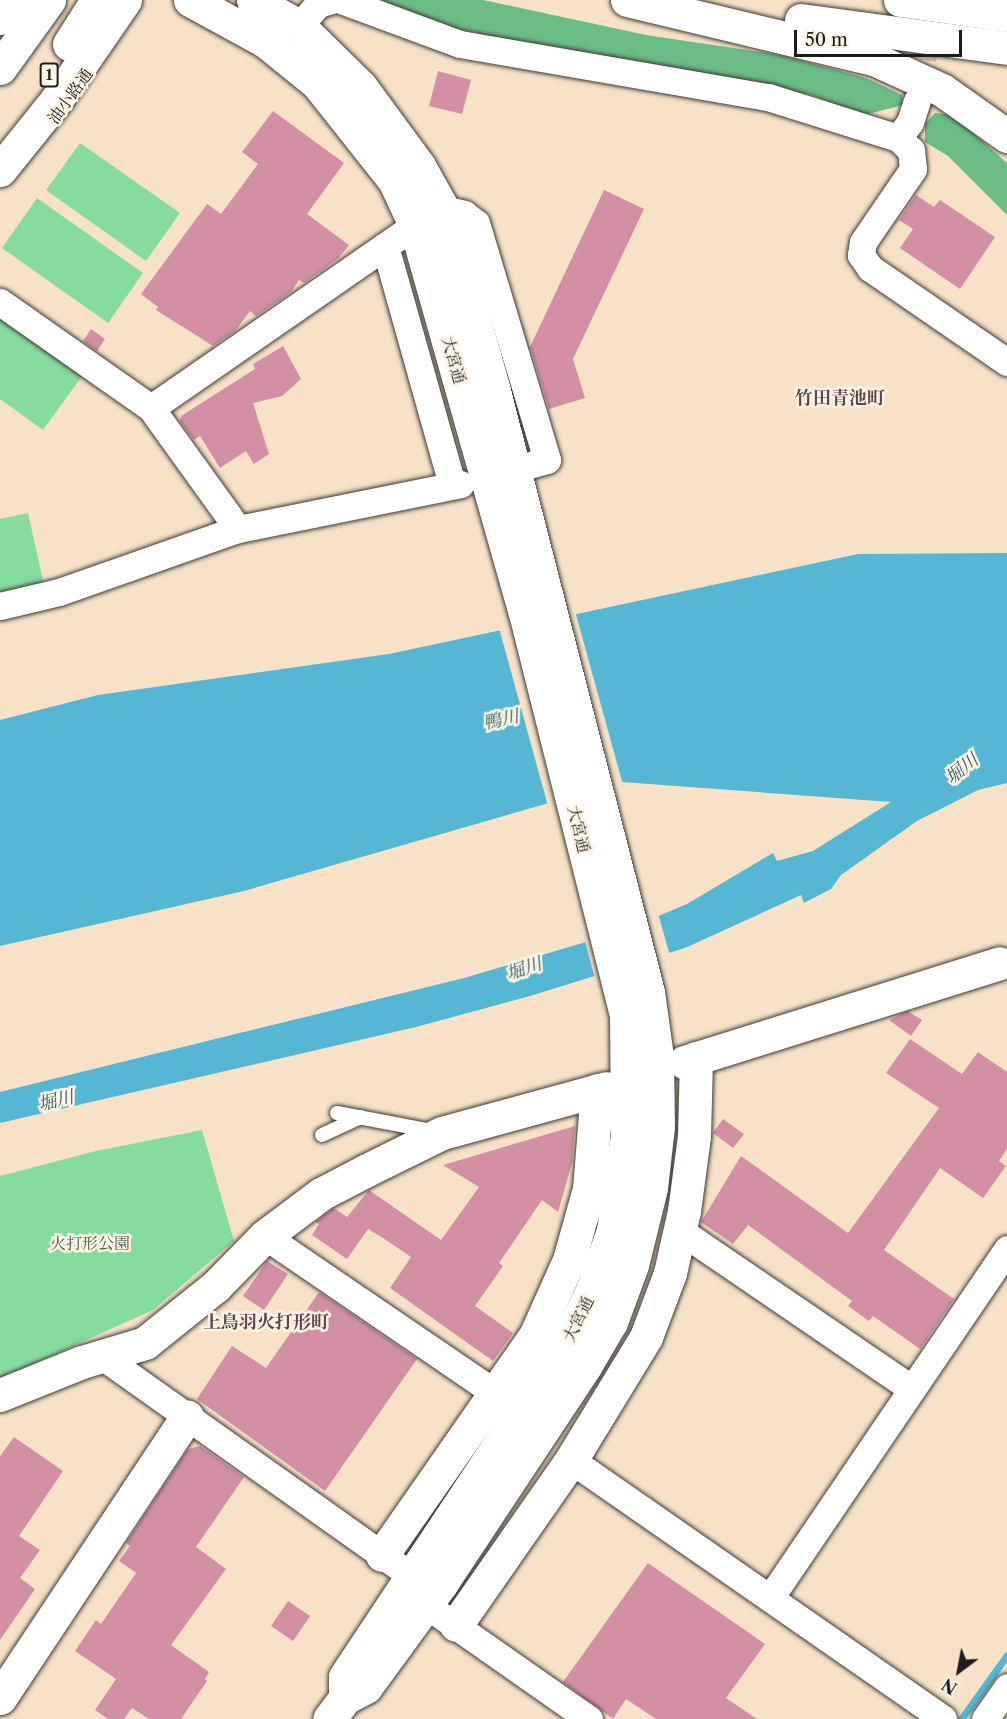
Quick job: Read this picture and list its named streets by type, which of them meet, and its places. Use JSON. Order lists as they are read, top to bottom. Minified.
{"streets":{"main road":["1","油小路通","大宮通"]},"districts":["竹田青池町","上鳥羽火打形町"],"water":["鴨川","堀川"],"parks":["火打形公園"],"scale_bar":"50 m","north":"bottom left"}
